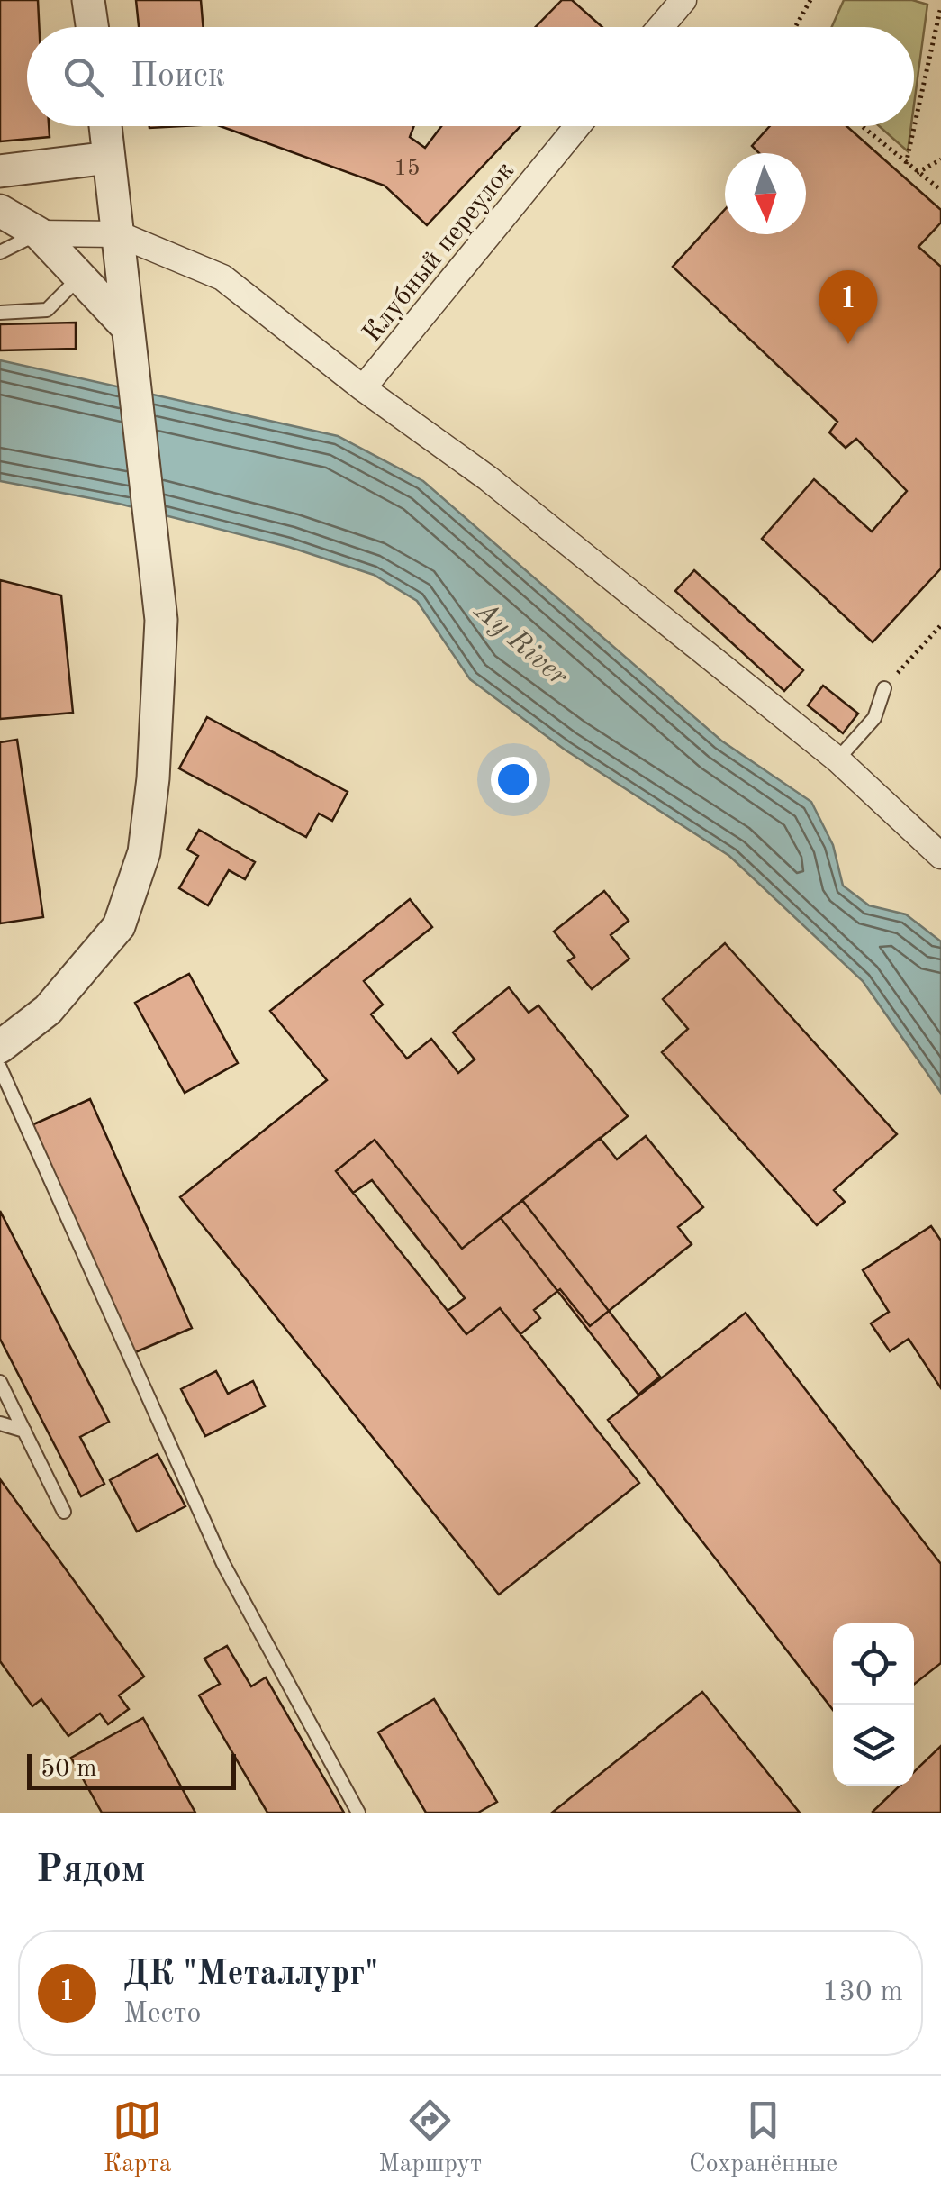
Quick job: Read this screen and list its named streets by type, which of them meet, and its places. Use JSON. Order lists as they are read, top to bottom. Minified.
{"streets":{"street":["Клубный переулок"]},"water":["Ay River"],"house_numbers":["15"],"scale_bar":"50 m","north":"bottom","page":{"search":"Поиск","pins":"1","scale":"50 m","heading":"Рядом","list":[{"mark":"1","name":"ДК \"Металлург\"","note":"Место","value":"130 m"}],"nav":["Карта","Маршрут","Сохранённые"]}}
